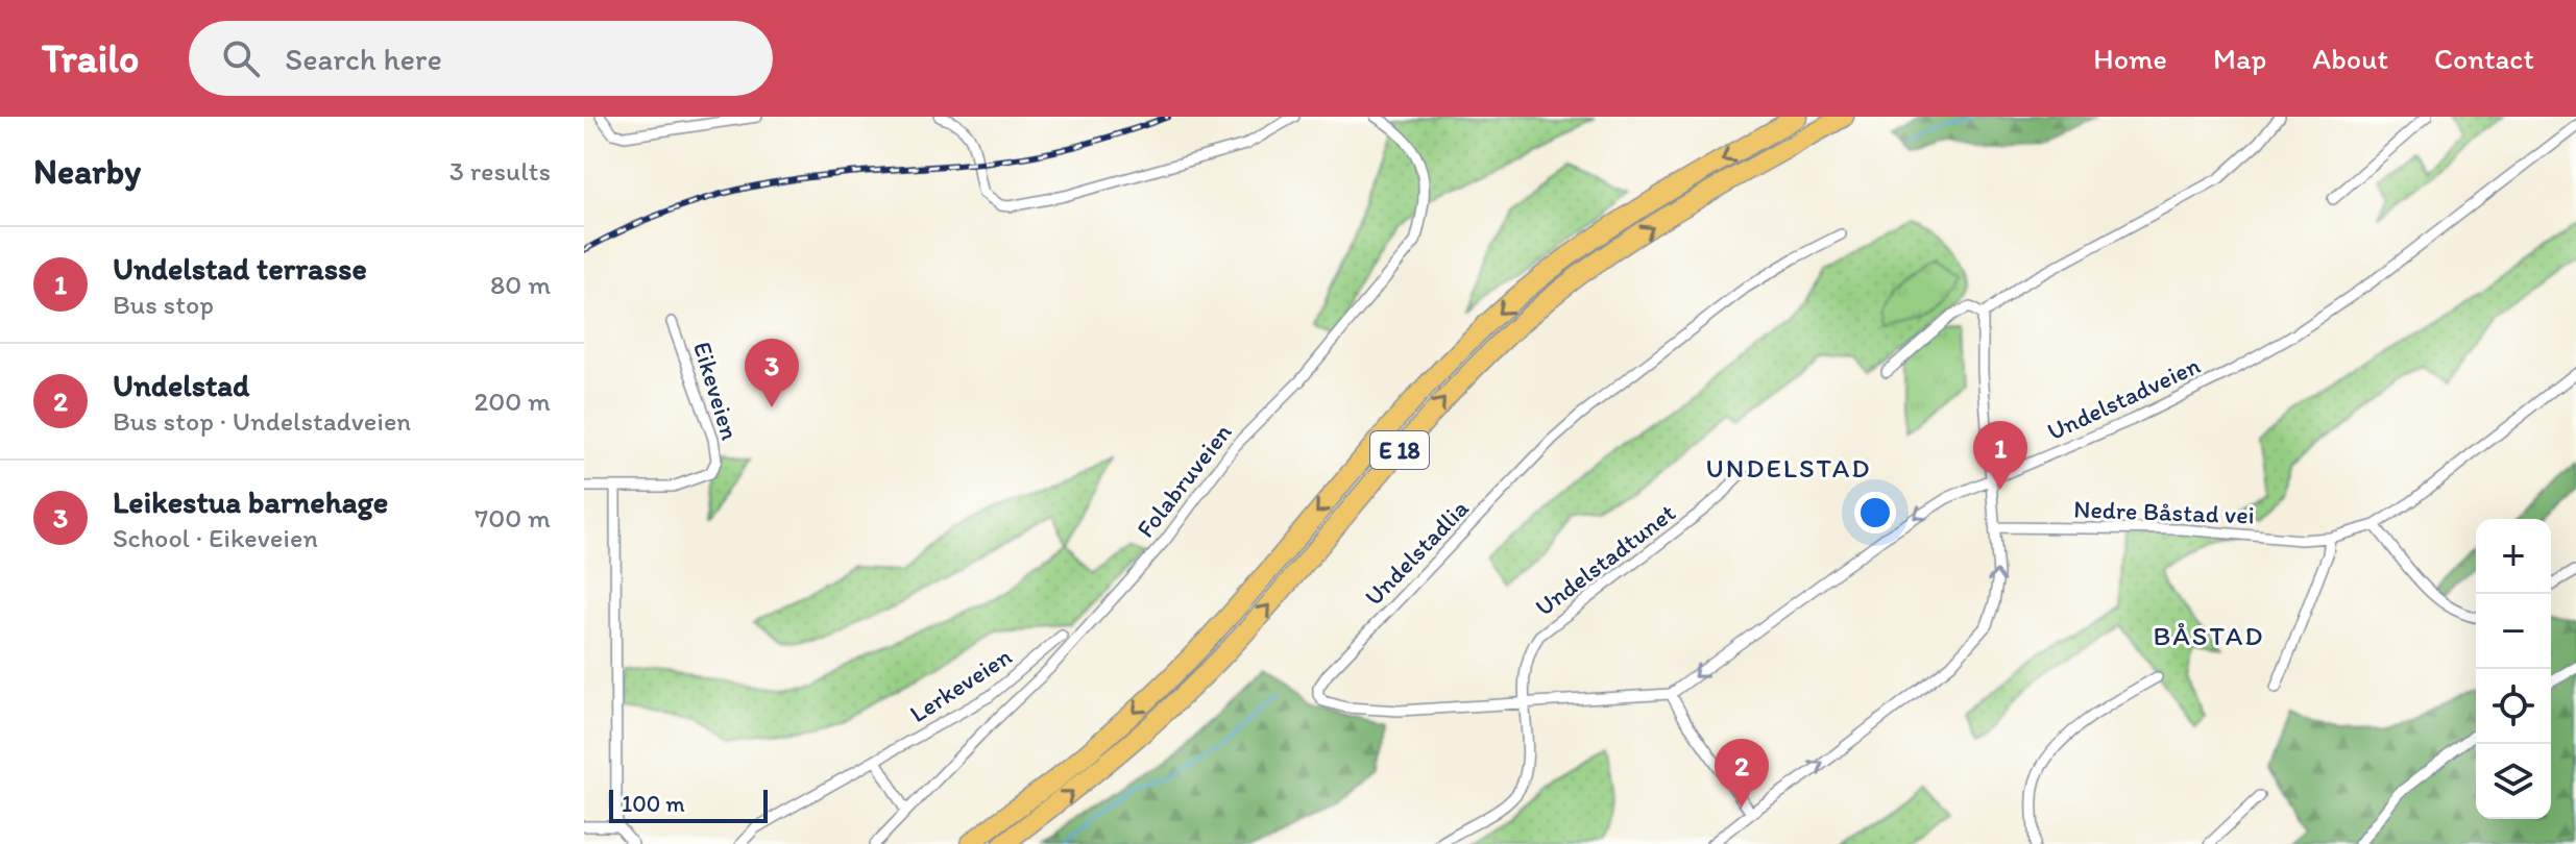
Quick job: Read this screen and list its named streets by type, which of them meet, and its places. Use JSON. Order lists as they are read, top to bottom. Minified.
{"streets":{"highway":["E 18"],"street":["Eikeveien","Undelstadveien","Folabruveien","Nedre Båstad vei","Undelstadlia","Undelstadtunet","Lerkeveien"]},"crossings":[["Undelstadveien","Undelstadlia"],["Undelstadlia","Undelstadtunet"]],"one_way":["Undelstadveien"],"districts":["UNDELSTAD","BÅSTAD"],"scale_bar":"100 m","page":{"header":"Trailo","search":"Search here","nav":["Home","Map","About","Contact"],"heading":["Nearby","3 results"],"list":[{"mark":"1","name":"Undelstad terrasse","note":"Bus stop","value":"80 m"},{"mark":"2","name":"Undelstad","note":"Bus stop · Undelstadveien","value":"200 m"},{"mark":"3","name":"Leikestua barnehage","note":"School · Eikeveien","value":"700 m"}],"pins":["3","1","2"],"map_buttons":["+","−"],"scale":"100 m"}}
